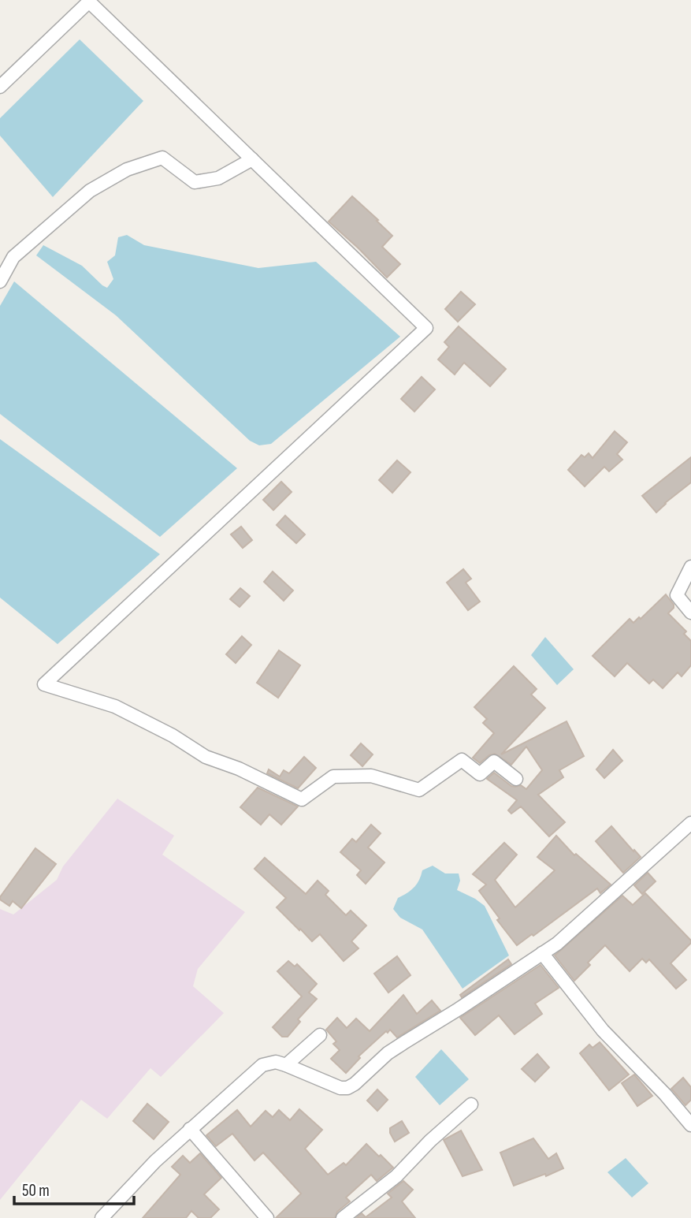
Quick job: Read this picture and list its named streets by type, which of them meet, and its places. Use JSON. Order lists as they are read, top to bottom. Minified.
{"scale_bar":"50 m"}
